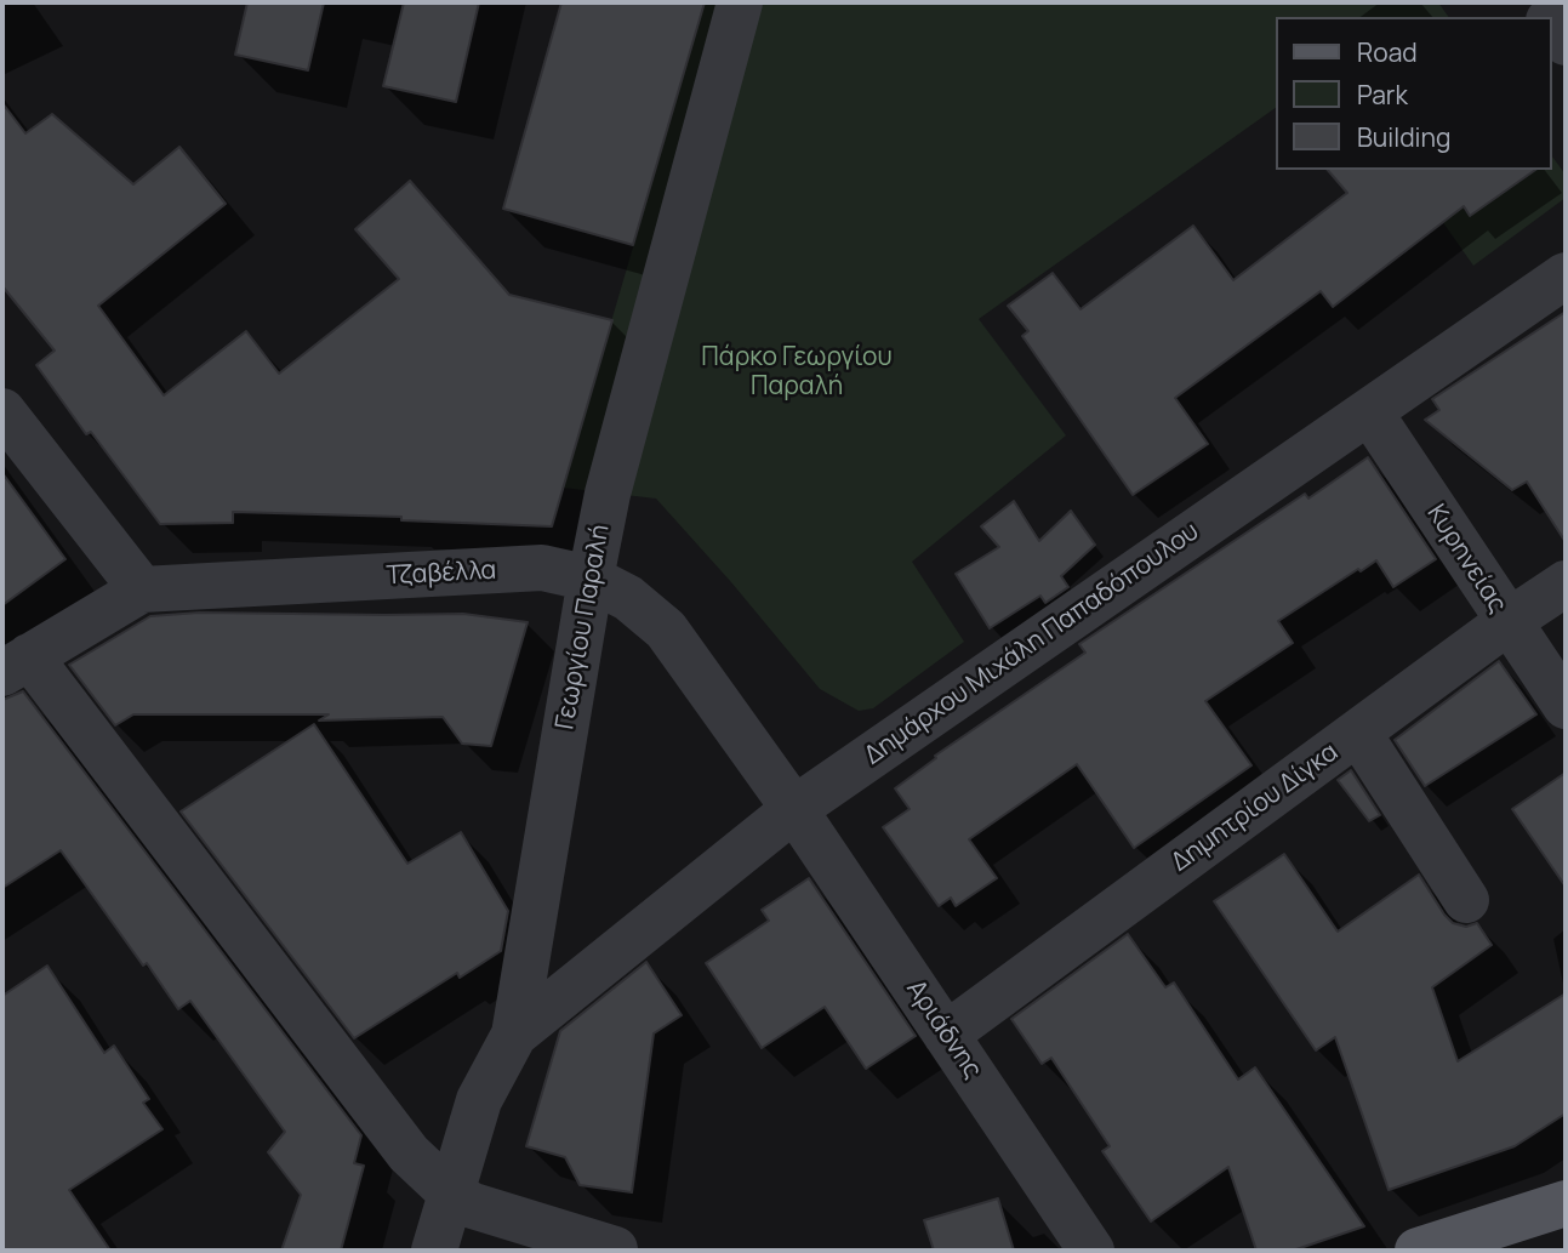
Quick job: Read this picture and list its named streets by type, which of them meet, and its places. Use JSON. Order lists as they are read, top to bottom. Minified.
{"streets":{"street":["Κυρηνείας","Τζαβέλλα","Γεωργίου Παραλή","Δημάρχου Μιχάλη Παπαδόπουλου","Δημητρίου Δίγκα","Αριάδνης"]},"crossings":[["Κυρηνείας","Δημάρχου Μιχάλη Παπαδόπουλου"],["Κυρηνείας","Δημητρίου Δίγκα"],["Τζαβέλλα","Γεωργίου Παραλή"],["Τζαβέλλα","Δημάρχου Μιχάλη Παπαδόπουλου"],["Τζαβέλλα","Αριάδνης"],["Γεωργίου Παραλή","Δημάρχου Μιχάλη Παπαδόπουλου"],["Δημάρχου Μιχάλη Παπαδόπουλου","Αριάδνης"],["Δημητρίου Δίγκα","Αριάδνης"]],"parks":["Πάρκο Γεωργίου Παραλή"],"legend":["Road","Park","Building"]}
